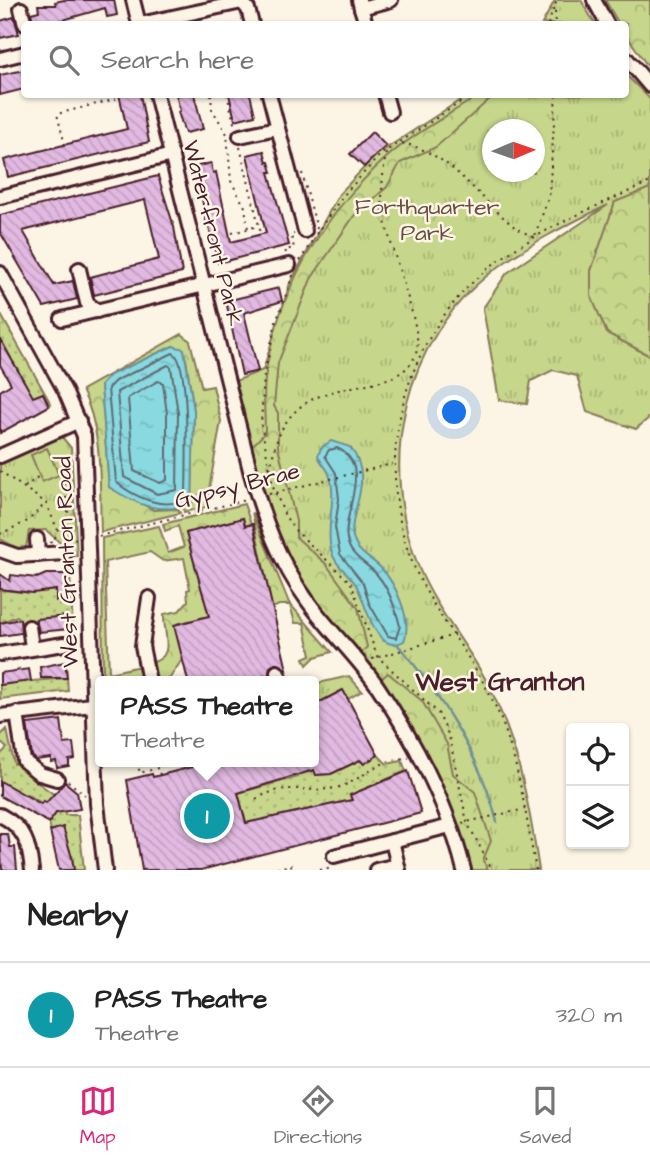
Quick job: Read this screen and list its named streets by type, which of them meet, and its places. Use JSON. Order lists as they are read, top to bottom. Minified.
{"streets":{"street":["Waterfront Park","West Granton Road"],"path":["Gypsy Brae"]},"crossings":[["Waterfront Park","Gypsy Brae"],["Gypsy Brae","West Granton Road"]],"districts":["West Granton"],"parks":["Forthquarter Park"],"north":"right","page":{"search":"Search here","popup":["PASS Theatre","Theatre"],"pins":"1","heading":"Nearby","list":[{"mark":"1","name":"PASS Theatre","note":"Theatre","value":"320 m"}],"nav":["Map","Directions","Saved"]}}
